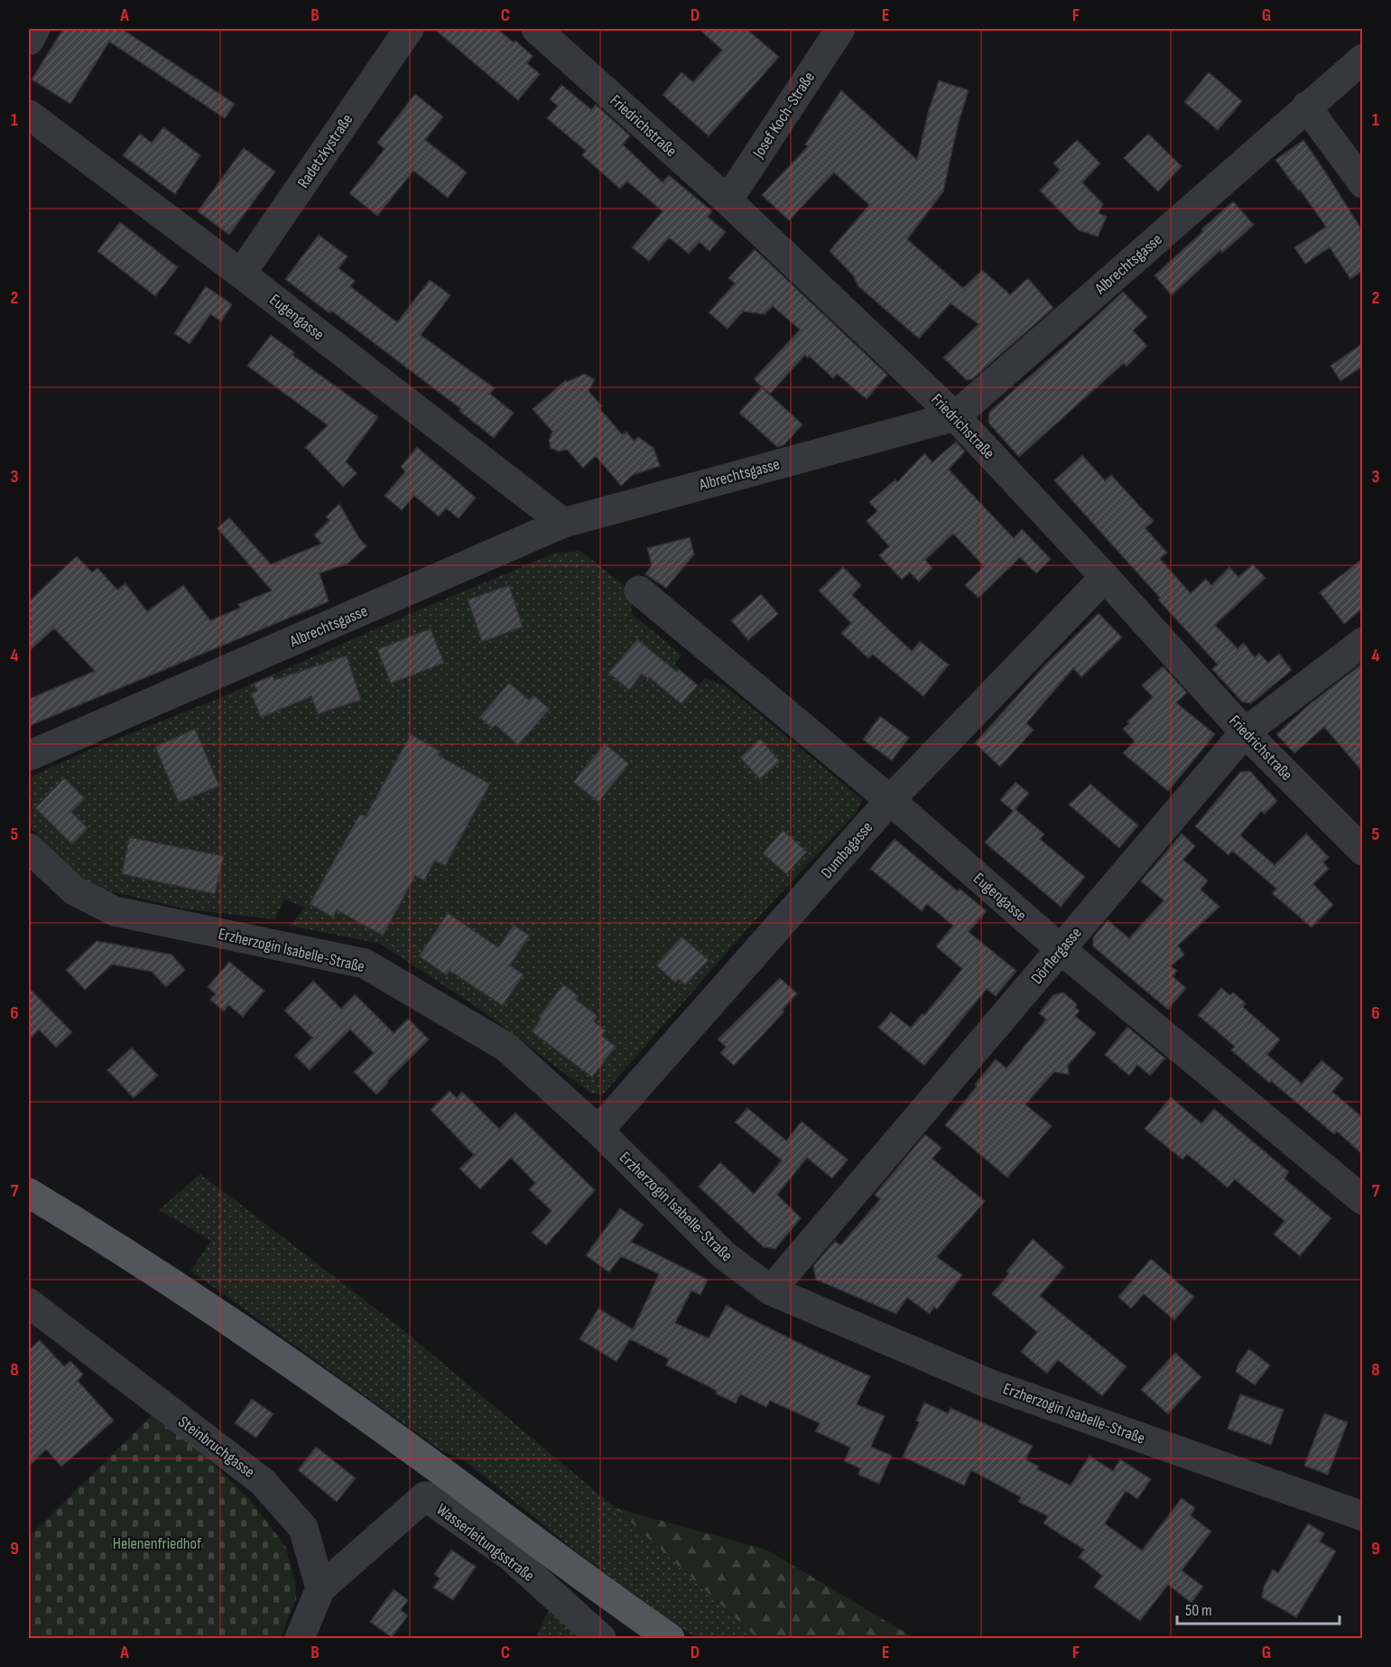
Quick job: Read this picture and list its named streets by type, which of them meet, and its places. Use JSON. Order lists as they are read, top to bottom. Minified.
{"streets":{"street":["Josef Koch-Straße","Friedrichstraße","Radetzkystraße","Albrechtsgasse","Eugengasse","Dumbagasse","Erzherzogin Isabelle-Straße","Dörflergasse","Steinbruchgasse","Wasserleitungsstraße"]},"crossings":[["Josef Koch-Straße","Friedrichstraße"],["Friedrichstraße","Albrechtsgasse"],["Friedrichstraße","Dumbagasse"],["Friedrichstraße","Dörflergasse"],["Radetzkystraße","Eugengasse"],["Albrechtsgasse","Eugengasse"],["Eugengasse","Dumbagasse"],["Eugengasse","Dörflergasse"],["Dumbagasse","Erzherzogin Isabelle-Straße"],["Erzherzogin Isabelle-Straße","Dörflergasse"],["Steinbruchgasse","Wasserleitungsstraße"]],"parks":["Helenenfriedhof"],"scale_bar":"50 m","grid":{"columns":["A","B","C","D","E","F","G"],"rows":["1","2","3","4","5","6","7","8","9"]}}
